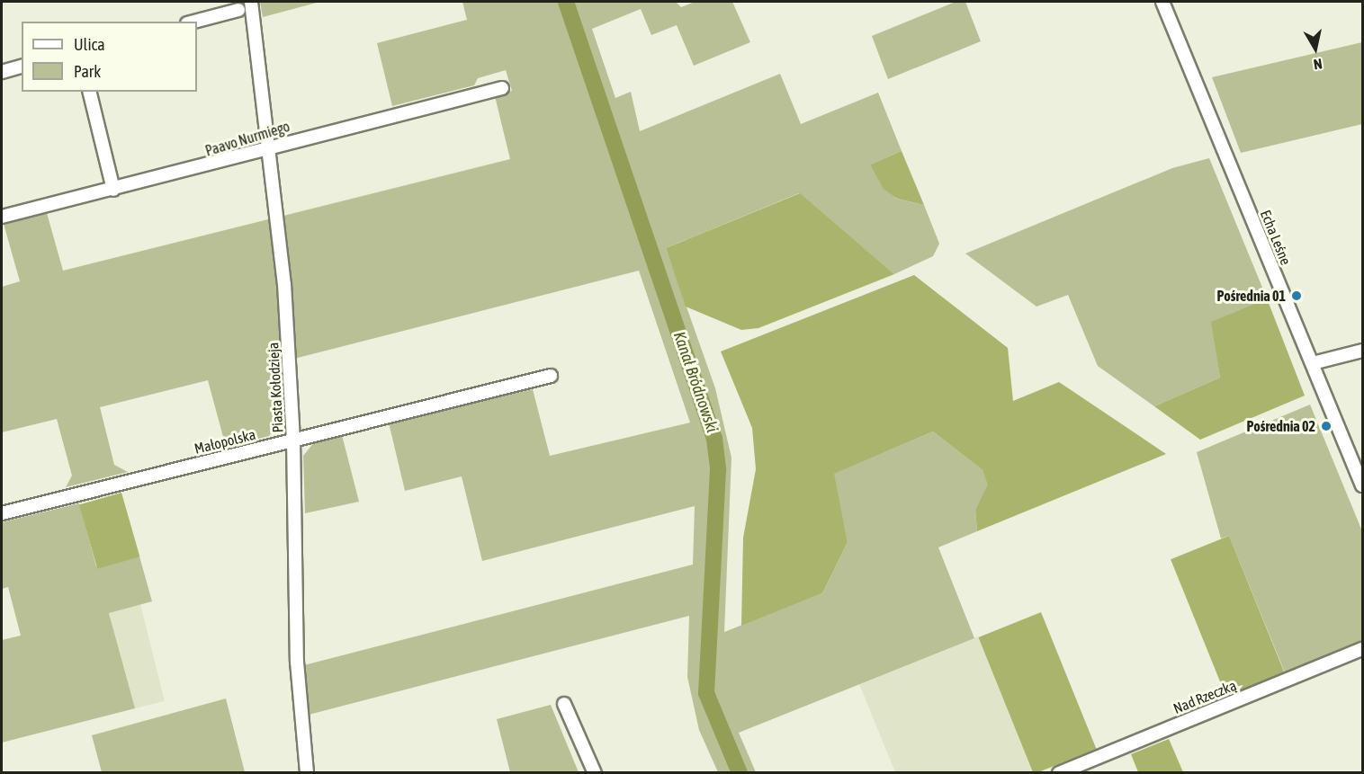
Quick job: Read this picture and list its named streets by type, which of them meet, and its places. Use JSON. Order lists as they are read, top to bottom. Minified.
{"streets":{"street":["Paavo Nurmiego","Echa Leśne","Piasta Kołodzieja","Małopolska","Nad Rzeczką"]},"crossings":[["Paavo Nurmiego","Piasta Kołodzieja"],["Piasta Kołodzieja","Małopolska"]],"water":["Kanał Bródnowski"],"places":["Pośrednia 01","Pośrednia 02"],"legend":["Ulica","Park"],"north":"bottom"}
